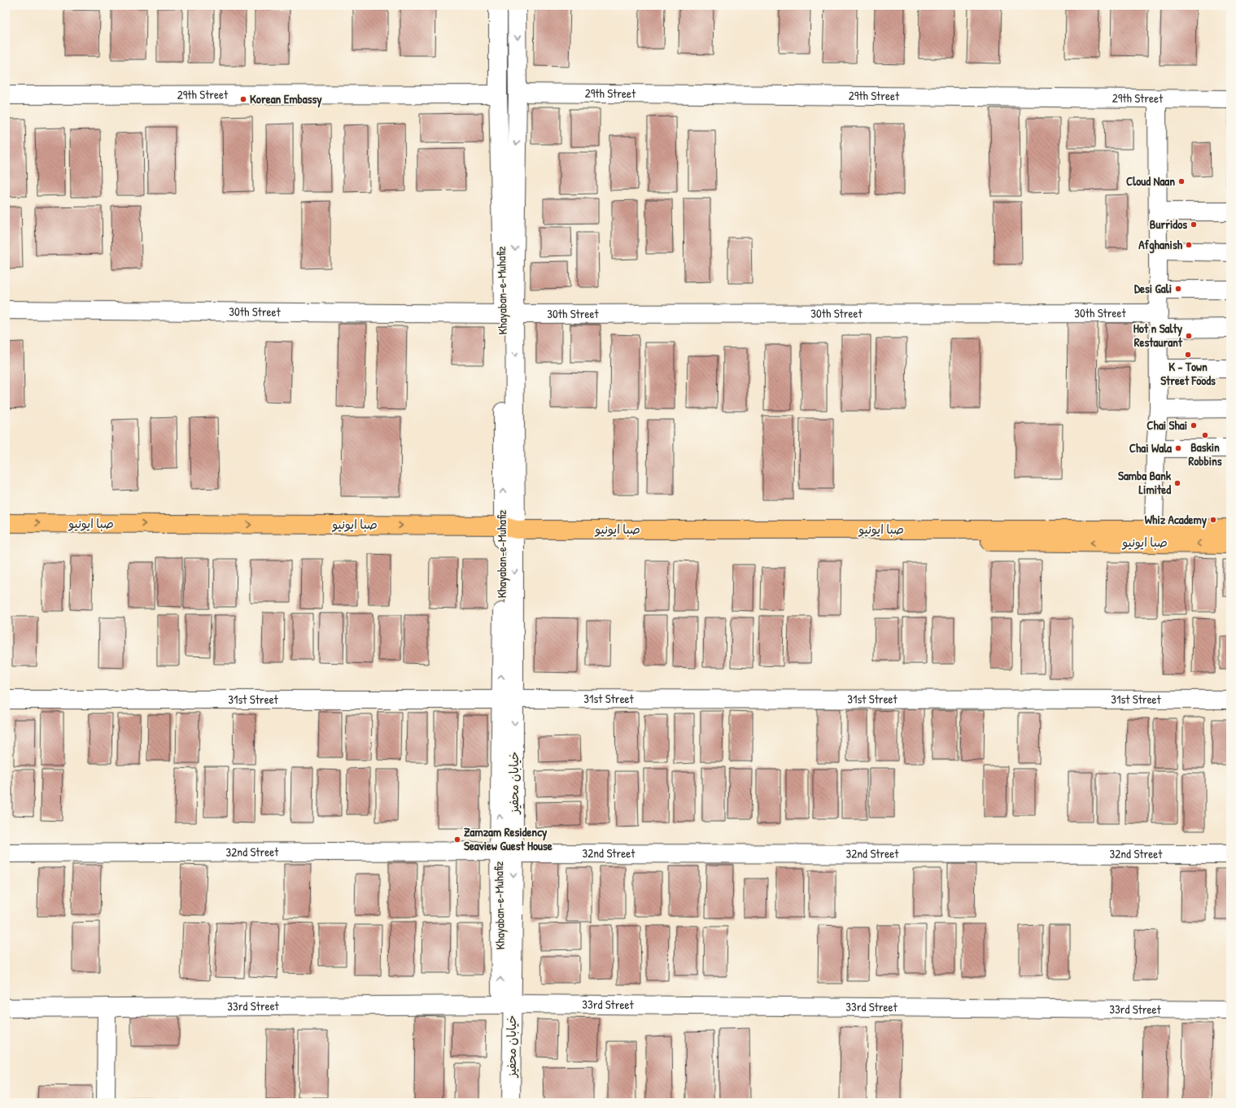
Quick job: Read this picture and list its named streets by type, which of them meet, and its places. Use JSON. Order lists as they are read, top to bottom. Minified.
{"streets":{"main road":["صبا ایونیو"],"street":["29th Street","Khayaban-e-Muhafiz","30th Street","31st Street","خیابان محفیز","32nd Street","33rd Street"]},"crossings":[["29th Street","Khayaban-e-Muhafiz"],["Khayaban-e-Muhafiz","30th Street"],["Khayaban-e-Muhafiz","صبا ایونیو"],["Khayaban-e-Muhafiz","31st Street"],["Khayaban-e-Muhafiz","خیابان محفیز"],["Khayaban-e-Muhafiz","32nd Street"],["خیابان محفیز","33rd Street"]],"places":["Korean Embassy","Cloud Naan","Burridos","Afghanish","Desi Gali","Hot n Salty Restaurant","K - Town Street Foods","Chai Shai","Baskin Robbins","Chai Wala","Samba Bank Limited","Whiz Academy","Zamzam Residency Seaview Guest House"]}
